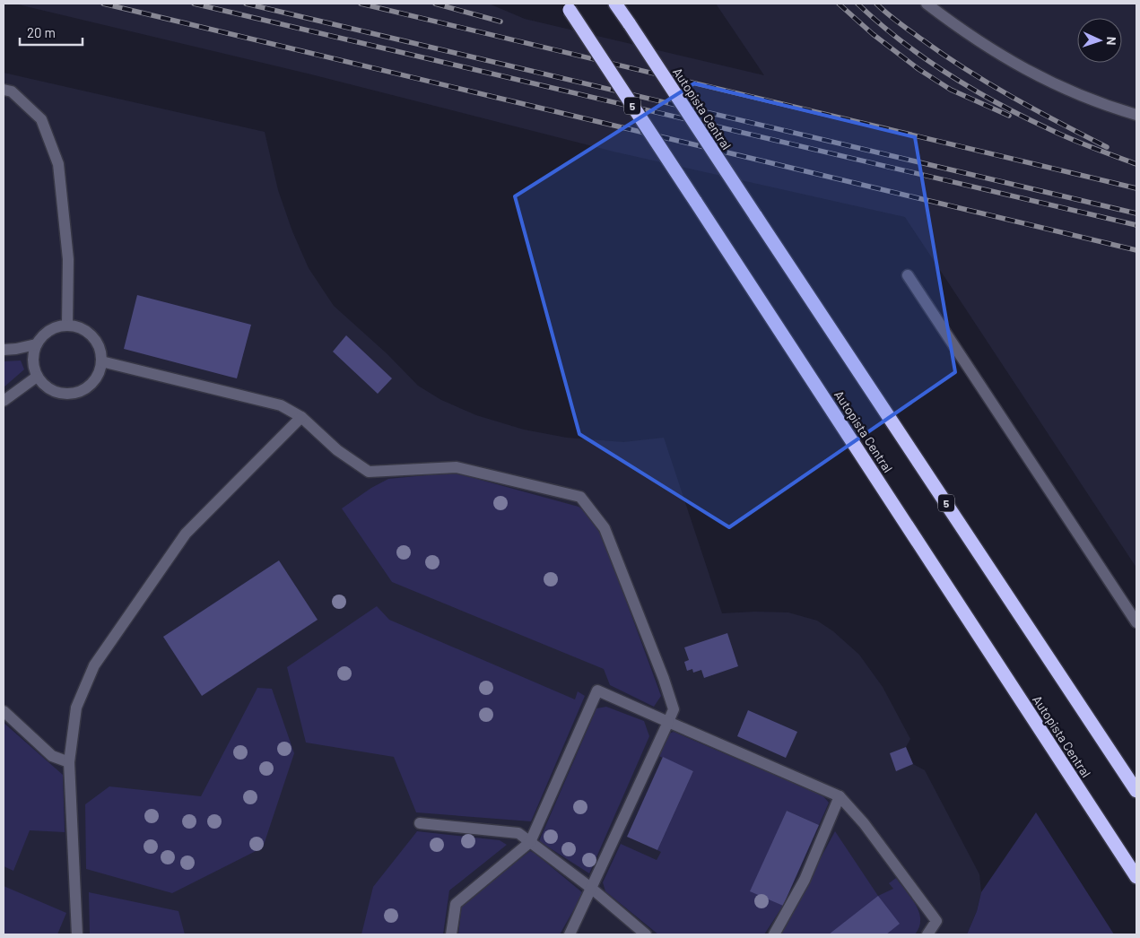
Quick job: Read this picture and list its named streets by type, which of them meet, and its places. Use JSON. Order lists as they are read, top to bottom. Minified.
{"streets":{"highway":["5","Autopista Central"]},"scale_bar":"20 m","north":"right"}
